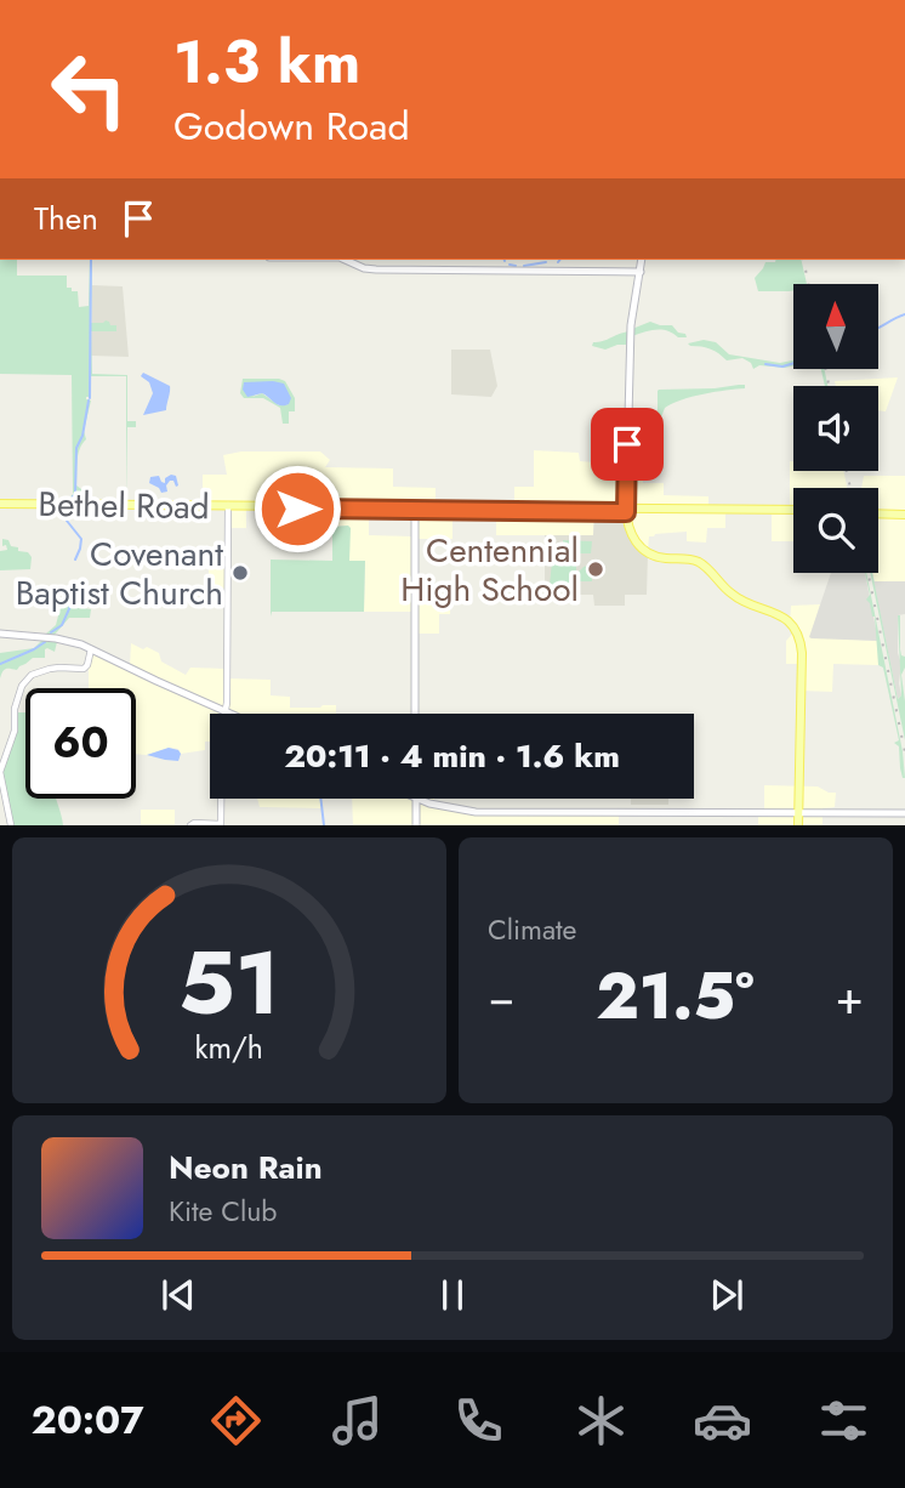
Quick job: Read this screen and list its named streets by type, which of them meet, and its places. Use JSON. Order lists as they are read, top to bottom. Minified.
{"streets":{"main road":["Bethel Road"]},"places":["Centennial High School","Covenant Baptist Church"],"north":"top","page":{"turn":["1.3 km","Godown Road"],"then":"Then","limit":"60","trip":"20:11 · 4 min · 1.6 km","tile":"Climate","heat":["−","21.5°","+"],"song":["Neon Rain","Kite Club"],"tabs":"20:07","gauge":["51","km/h"]}}
